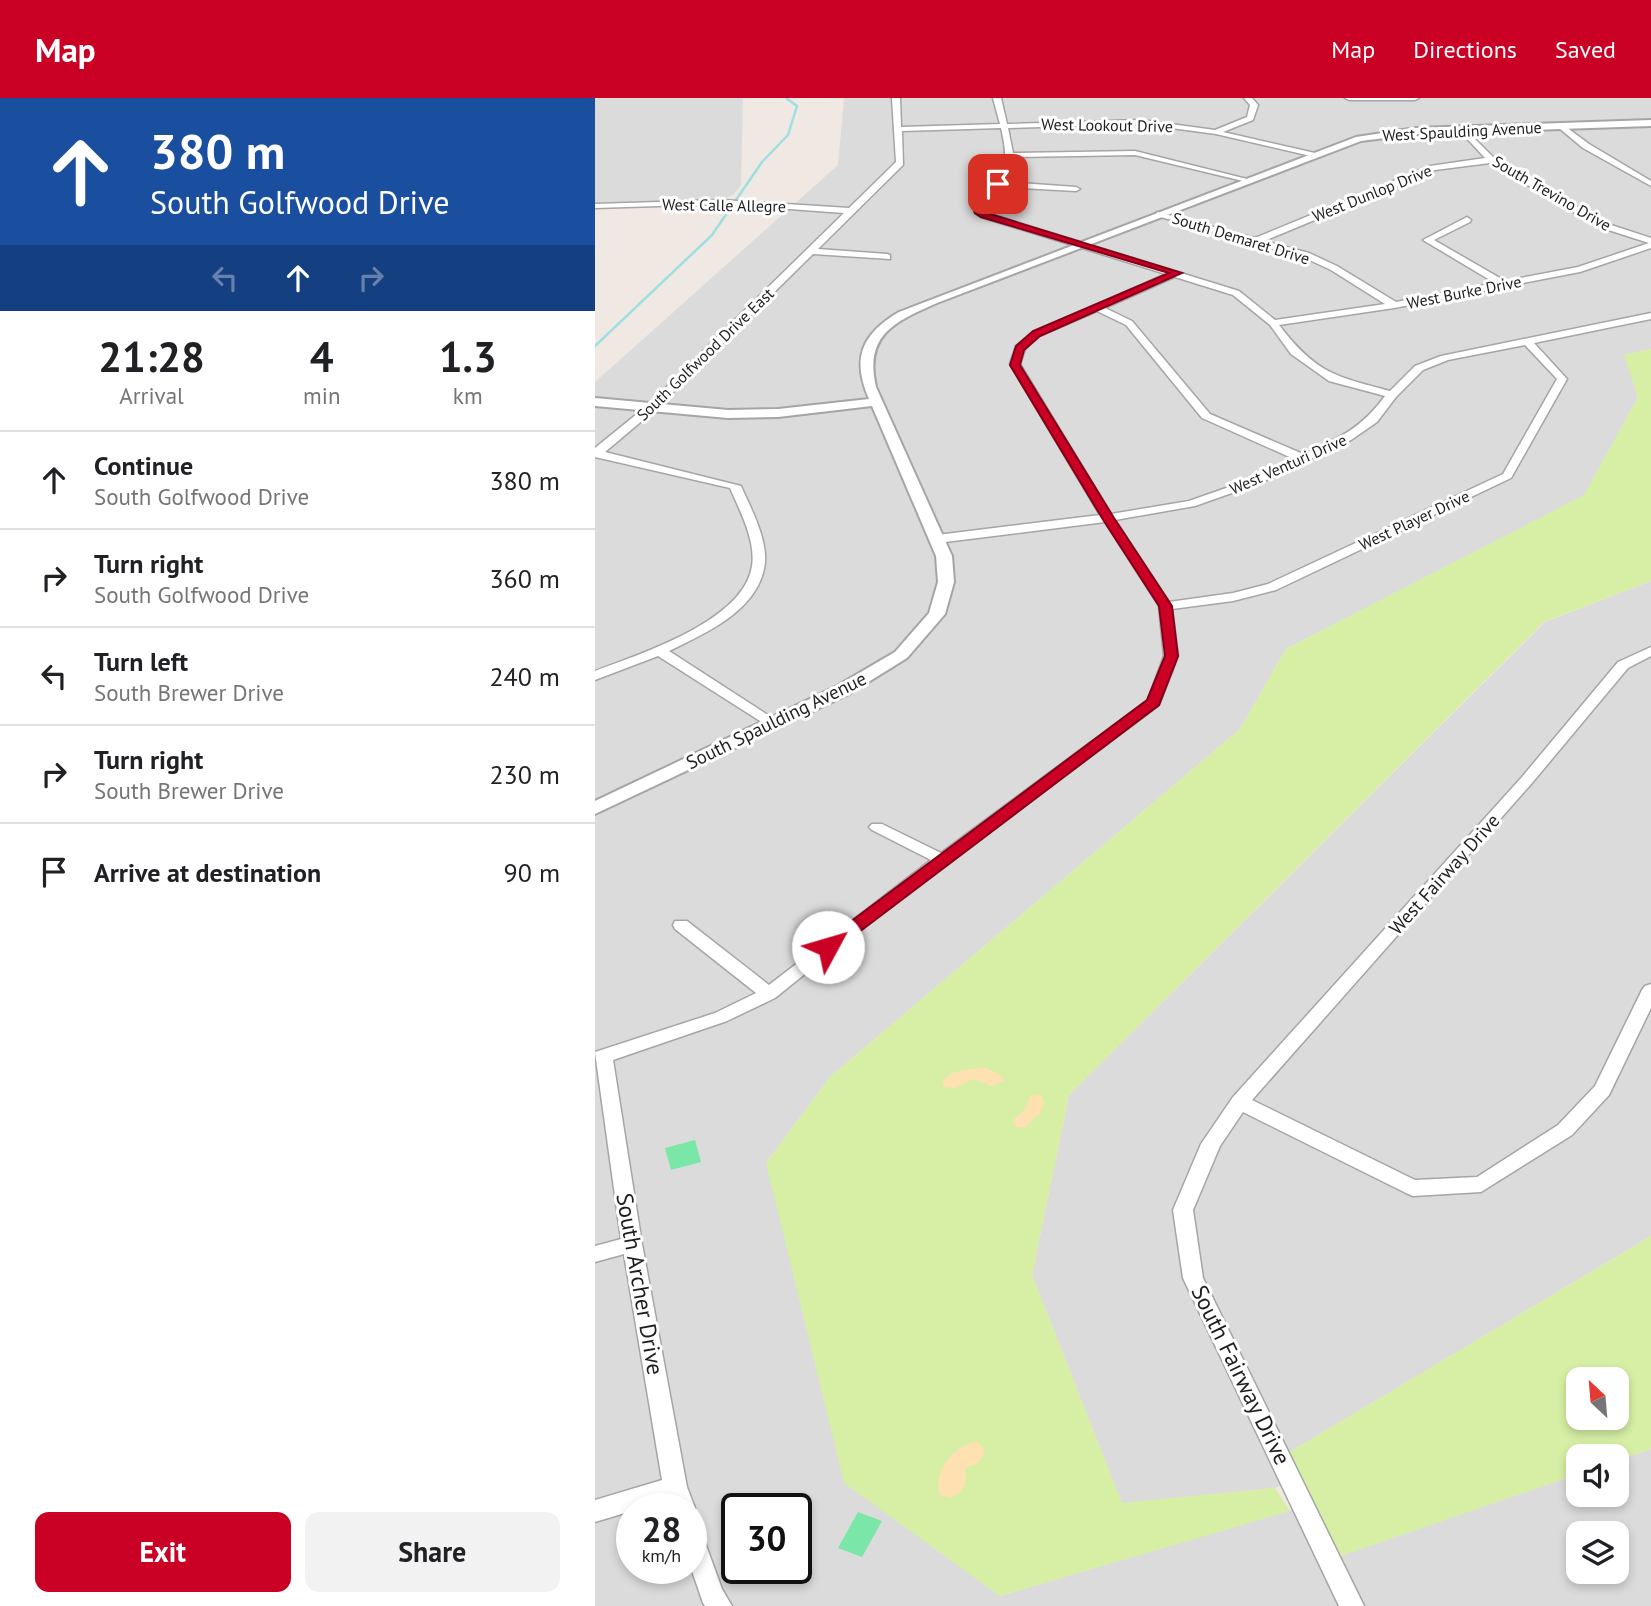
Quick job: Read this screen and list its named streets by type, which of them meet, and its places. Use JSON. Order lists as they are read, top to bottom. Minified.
{"streets":{"street":["West Lookout Drive","West Spaulding Avenue","West Dunlop Drive","South Trevino Drive","West Calle Allegre","South Demaret Drive","West Burke Drive","South Golfwood Drive East","West Venturi Drive","West Player Drive","South Spaulding Avenue","West Fairway Drive","South Archer Drive","South Fairway Drive"]},"crossings":[["West Lookout Drive","West Spaulding Avenue"],["West Lookout Drive","South Golfwood Drive East"],["West Spaulding Avenue","South Trevino Drive"],["West Spaulding Avenue","South Demaret Drive"],["West Spaulding Avenue","South Spaulding Avenue"],["West Dunlop Drive","South Trevino Drive"],["West Dunlop Drive","South Demaret Drive"],["South Trevino Drive","West Burke Drive"],["West Calle Allegre","South Golfwood Drive East"],["South Demaret Drive","West Burke Drive"],["West Venturi Drive","West Player Drive"],["West Venturi Drive","South Spaulding Avenue"],["West Fairway Drive","South Fairway Drive"]],"north":"top left","page":{"header":"Map","nav":["Map","Directions","Saved"],"turn":["380 m","South Golfwood Drive"],"eta":["21:28","Arrival","4","min","1.3","km"],"list":[{"name":"Continue","note":"South Golfwood Drive","value":"380 m"},{"name":"Turn right","note":"South Golfwood Drive","value":"360 m"},{"name":"Turn left","note":"South Brewer Drive","value":"240 m"},{"name":"Turn right","note":"South Brewer Drive","value":"230 m"},{"name":"Arrive at destination","value":"90 m"}],"speed":"28 km/h","limit":"30","buttons":["Exit","Share"]}}
